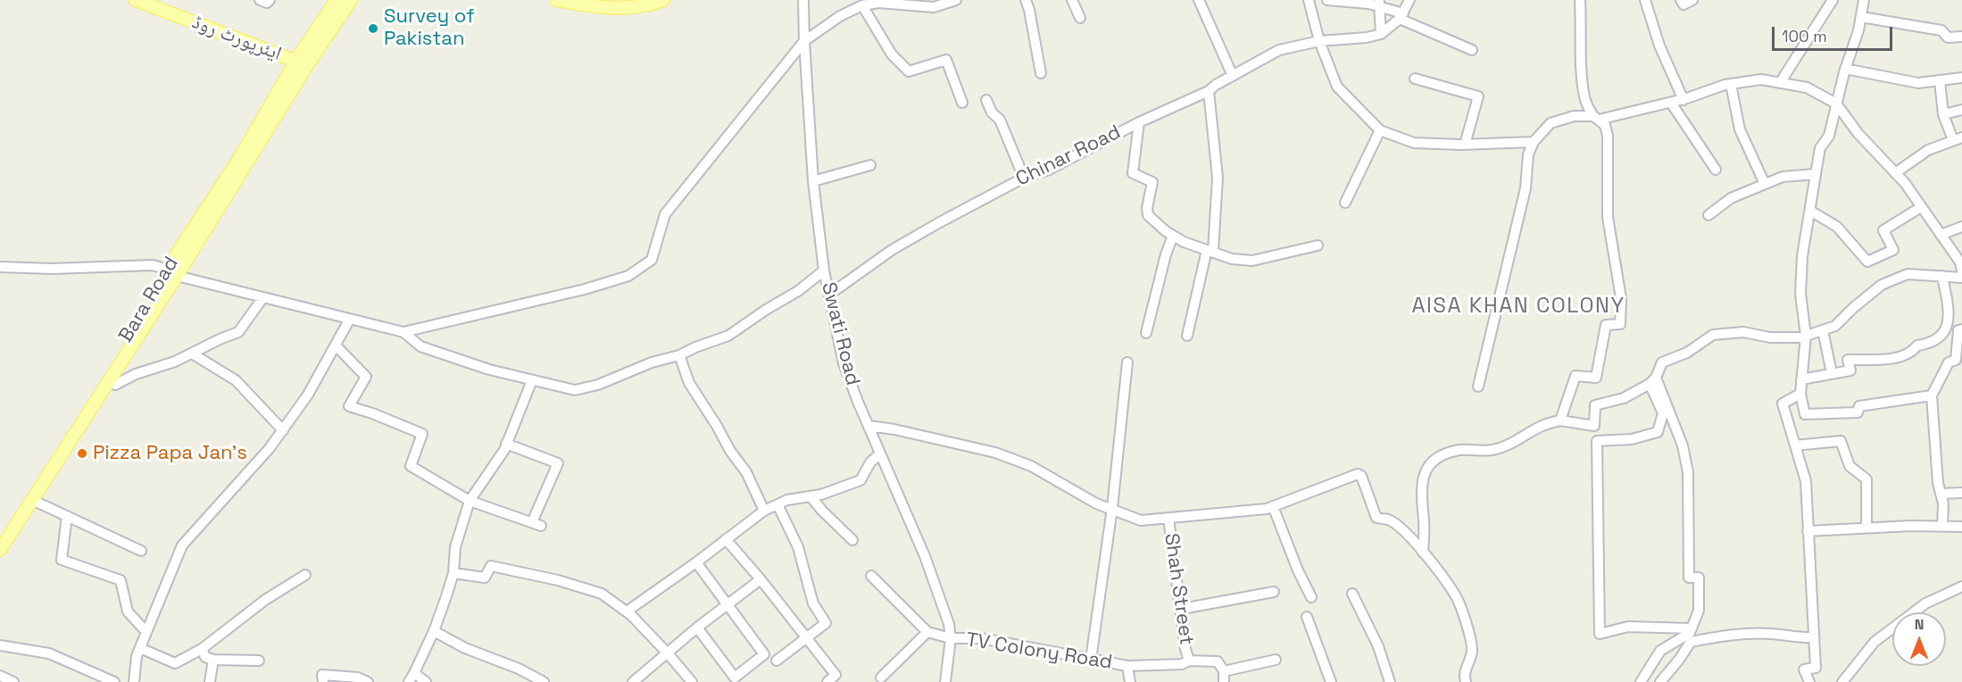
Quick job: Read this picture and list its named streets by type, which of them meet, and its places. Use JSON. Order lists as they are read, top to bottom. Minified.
{"streets":{"main road":["ایئرپورٹ روڈ","Bara Road"],"street":["Chinar Road","Swati Road","Shah Street","TV Colony Road"]},"crossings":[["ایئرپورٹ روڈ","Bara Road"],["Chinar Road","Swati Road"],["Swati Road","TV Colony Road"],["Shah Street","TV Colony Road"]],"districts":["AISA KHAN COLONY"],"places":["Survey of Pakistan","Pizza Papa Jan's"],"scale_bar":"100 m","north":"top"}
